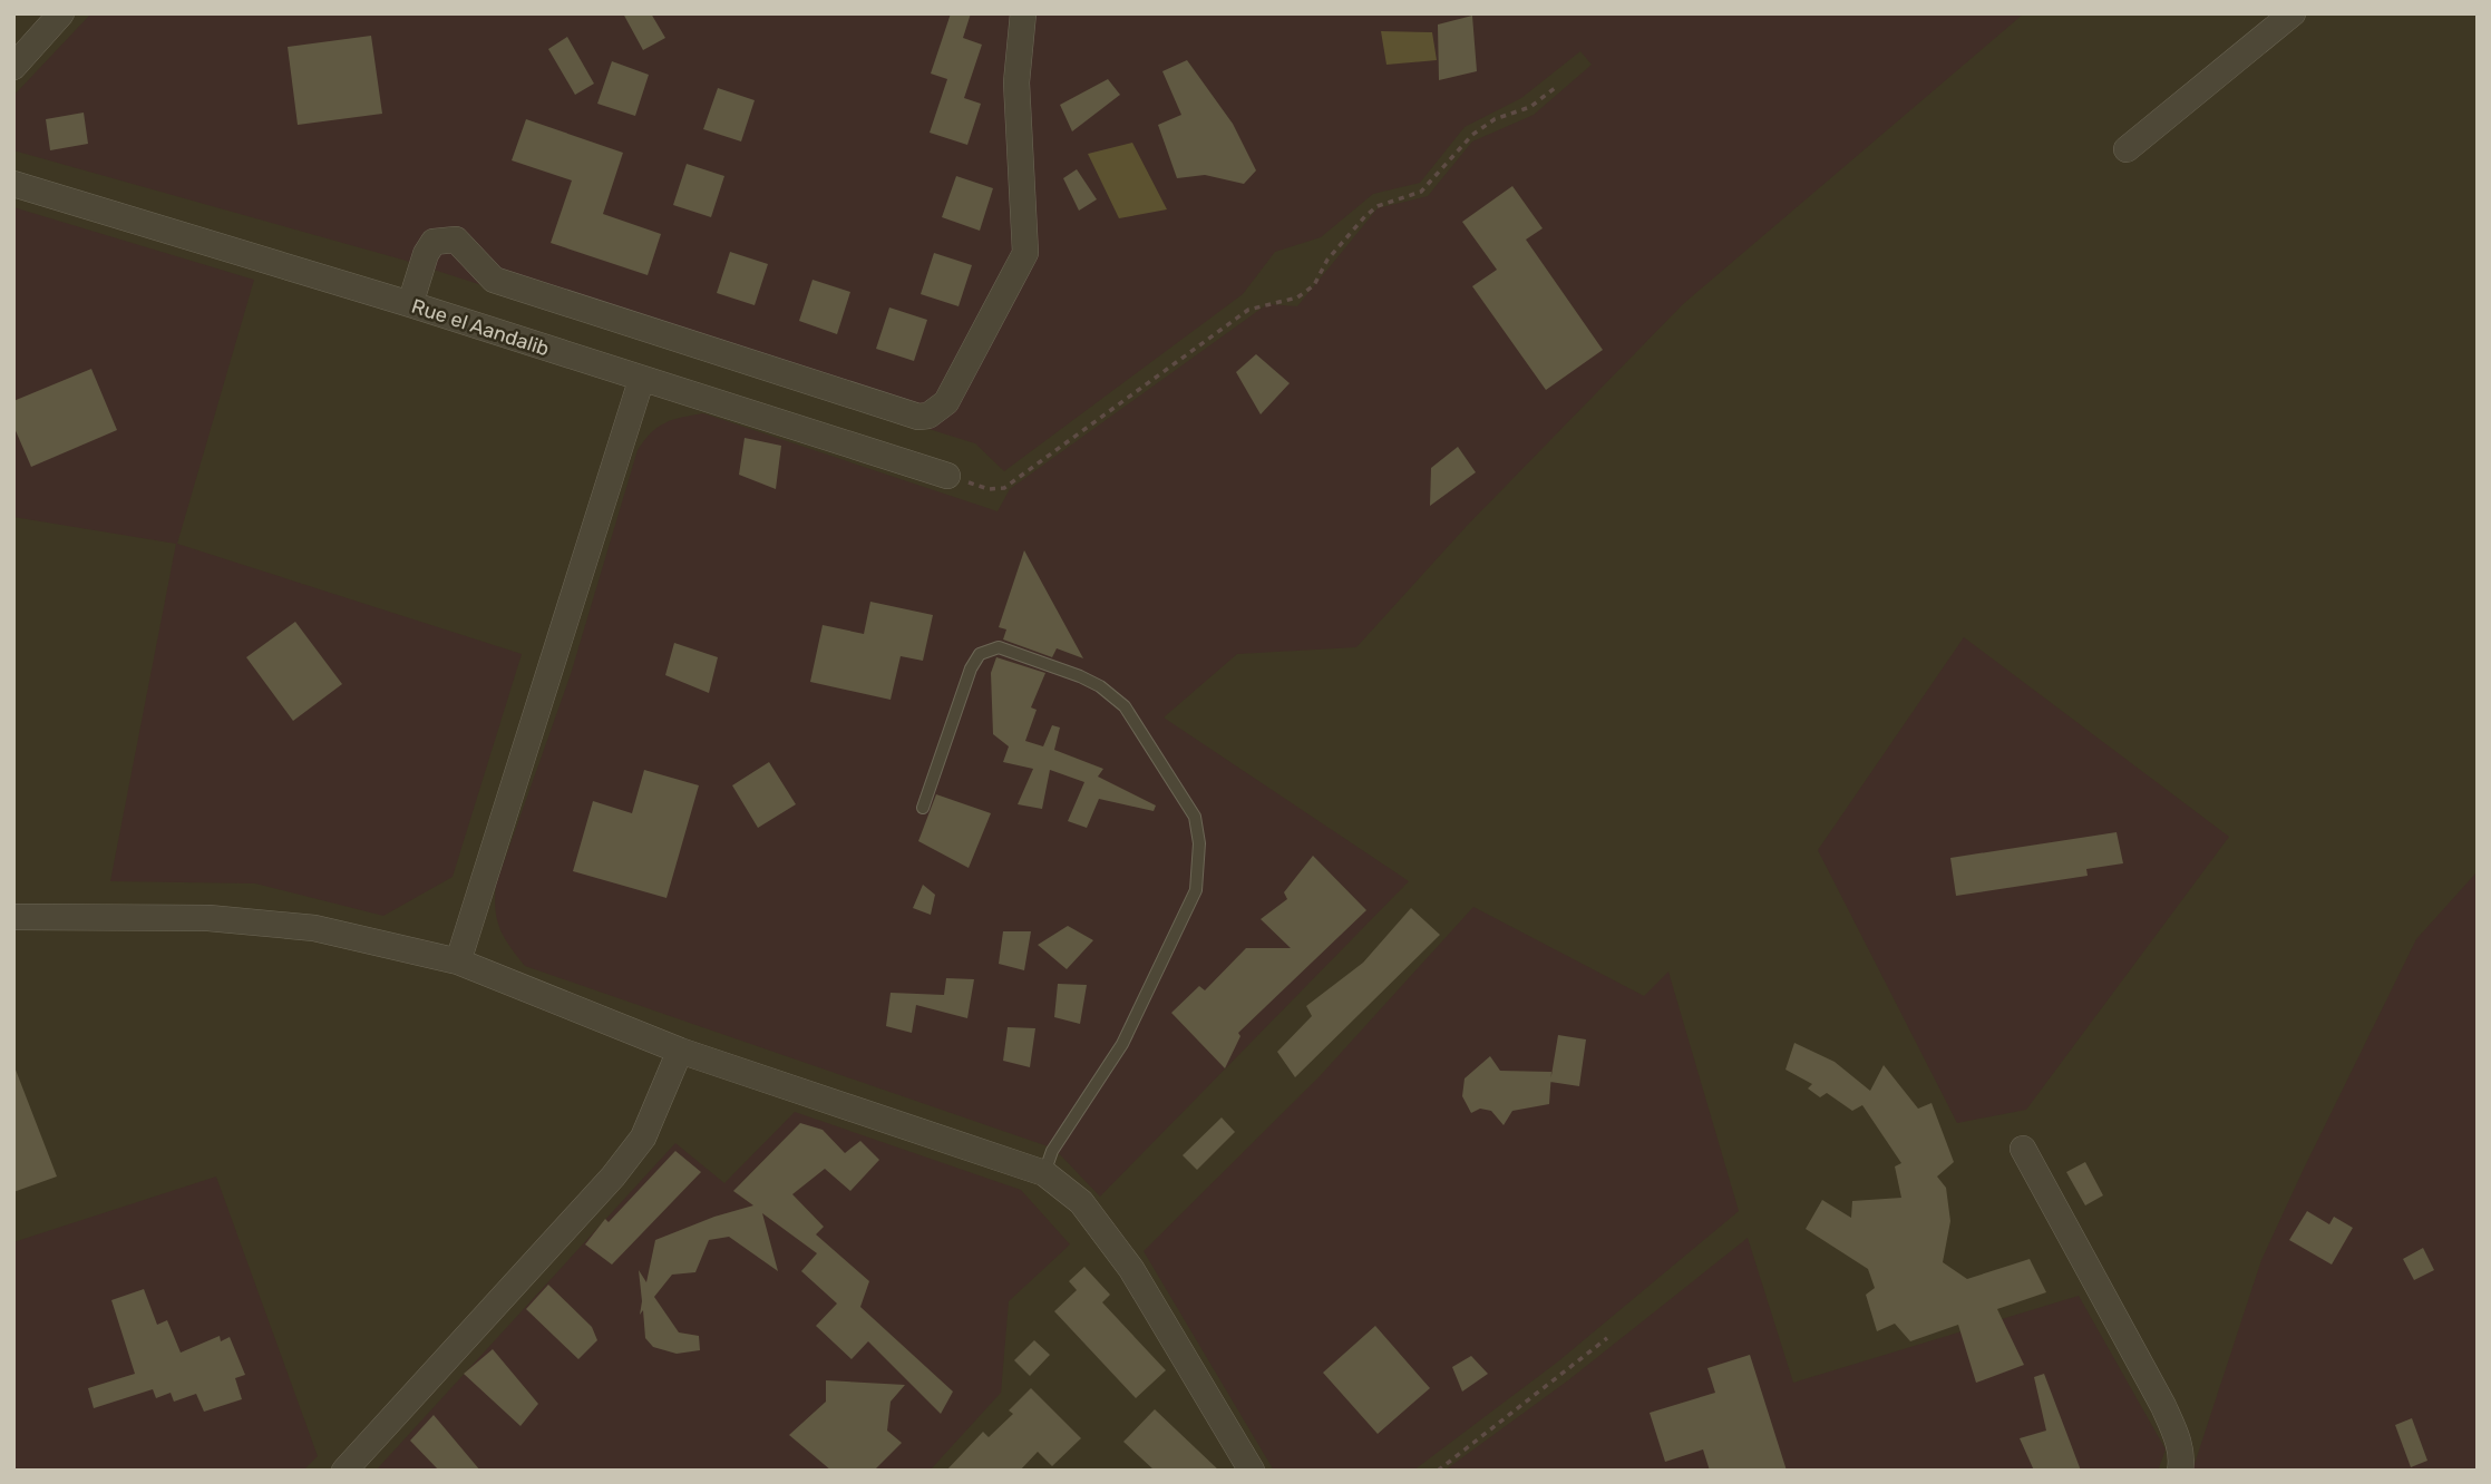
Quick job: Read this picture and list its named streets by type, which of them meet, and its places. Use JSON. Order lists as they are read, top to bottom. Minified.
{"streets":{"street":["Rue el Aandalib"]}}
